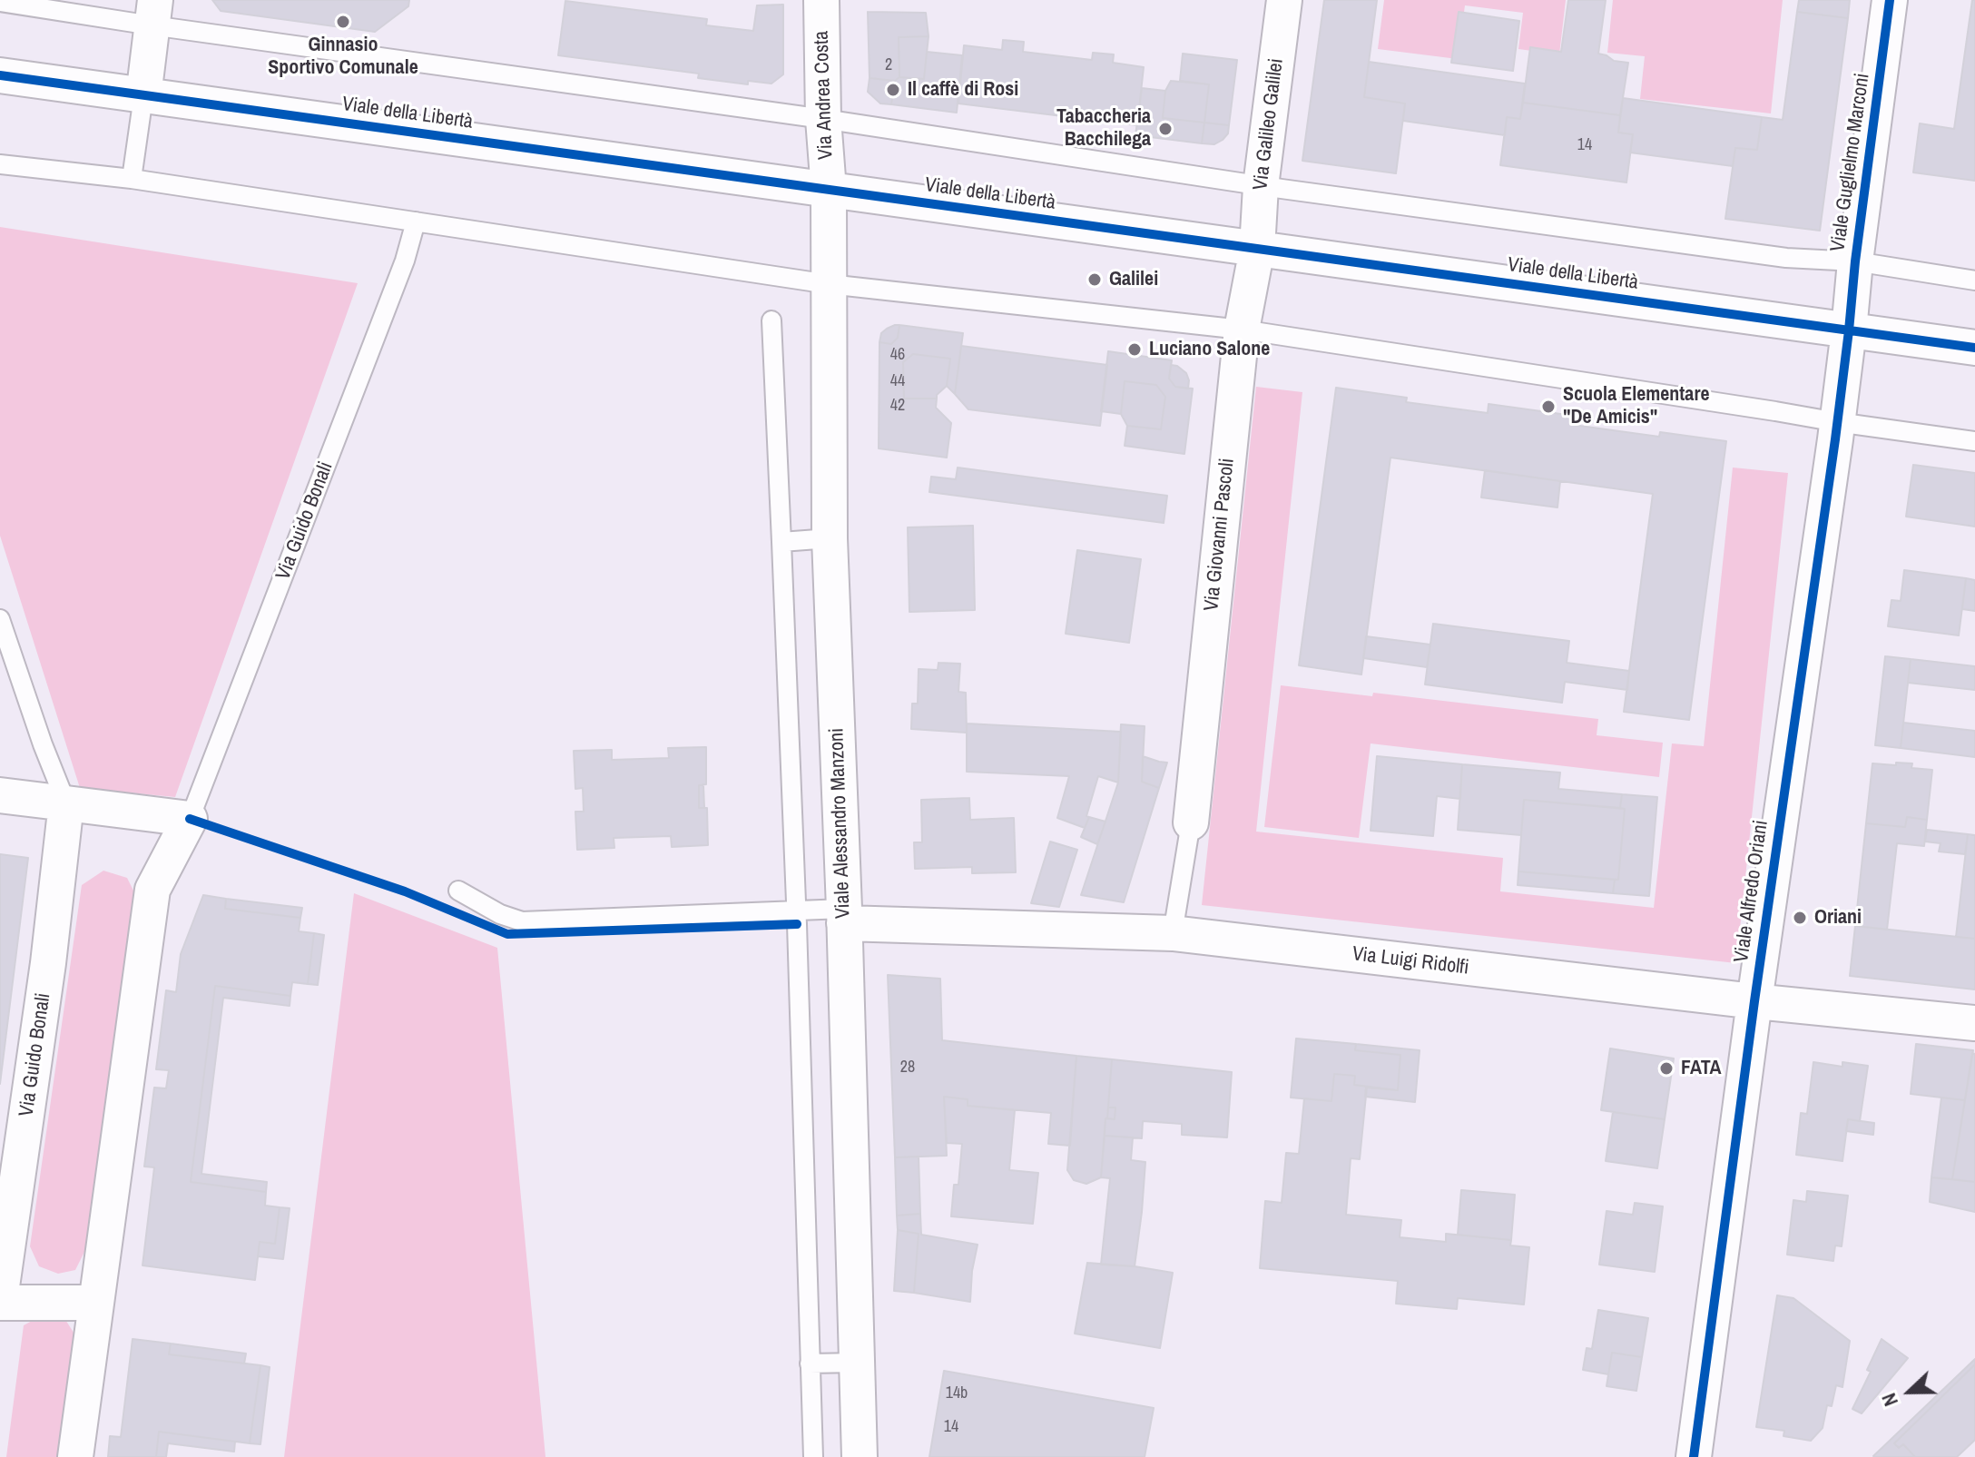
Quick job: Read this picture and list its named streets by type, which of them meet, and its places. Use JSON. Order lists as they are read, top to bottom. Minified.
{"streets":{"street":["Via Andrea Costa","Viale della Libertà","Via Galileo Galilei","Viale Guglielmo Marconi","Via Guido Bonali","Via Giovanni Pascoli","Viale Alessandro Manzoni","Viale Alfredo Oriani","Via Luigi Ridolfi"]},"crossings":[["Via Andrea Costa","Viale della Libertà"],["Via Andrea Costa","Viale Alessandro Manzoni"],["Viale della Libertà","Via Galileo Galilei"],["Viale della Libertà","Viale Guglielmo Marconi"],["Viale della Libertà","Via Giovanni Pascoli"],["Viale della Libertà","Viale Alessandro Manzoni"],["Viale della Libertà","Viale Alfredo Oriani"],["Via Galileo Galilei","Via Giovanni Pascoli"],["Viale Guglielmo Marconi","Viale Alfredo Oriani"],["Viale Alessandro Manzoni","Via Luigi Ridolfi"],["Viale Alfredo Oriani","Via Luigi Ridolfi"]],"places":["Ginnasio Sportivo Comunale","Il caffè di Rosi","Tabaccheria Bacchilega","Galilei","Luciano Salone","Scuola Elementare \"De Amicis\"","Oriani","FATA"],"house_numbers":["2","14","46","44","42","28","14b","14"],"north":"left"}
